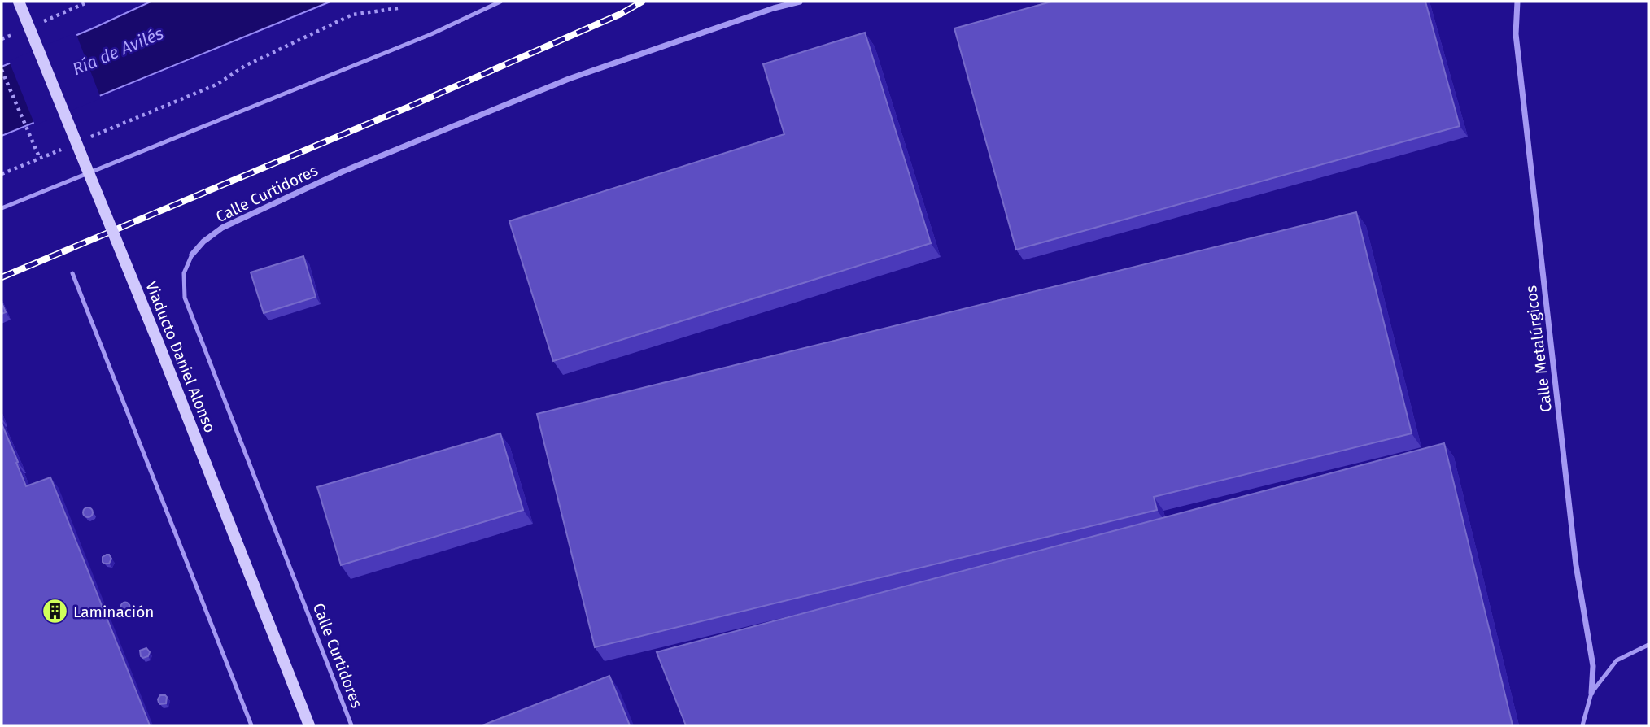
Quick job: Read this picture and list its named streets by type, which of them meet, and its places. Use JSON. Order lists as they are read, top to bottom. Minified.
{"streets":{"main road":["Viaducto Daniel Alonso"],"street":["Calle Curtidores","Calle Metalúrgicos"]},"water":["Ría de Avilés"],"places":{"building":["Laminación"]}}
